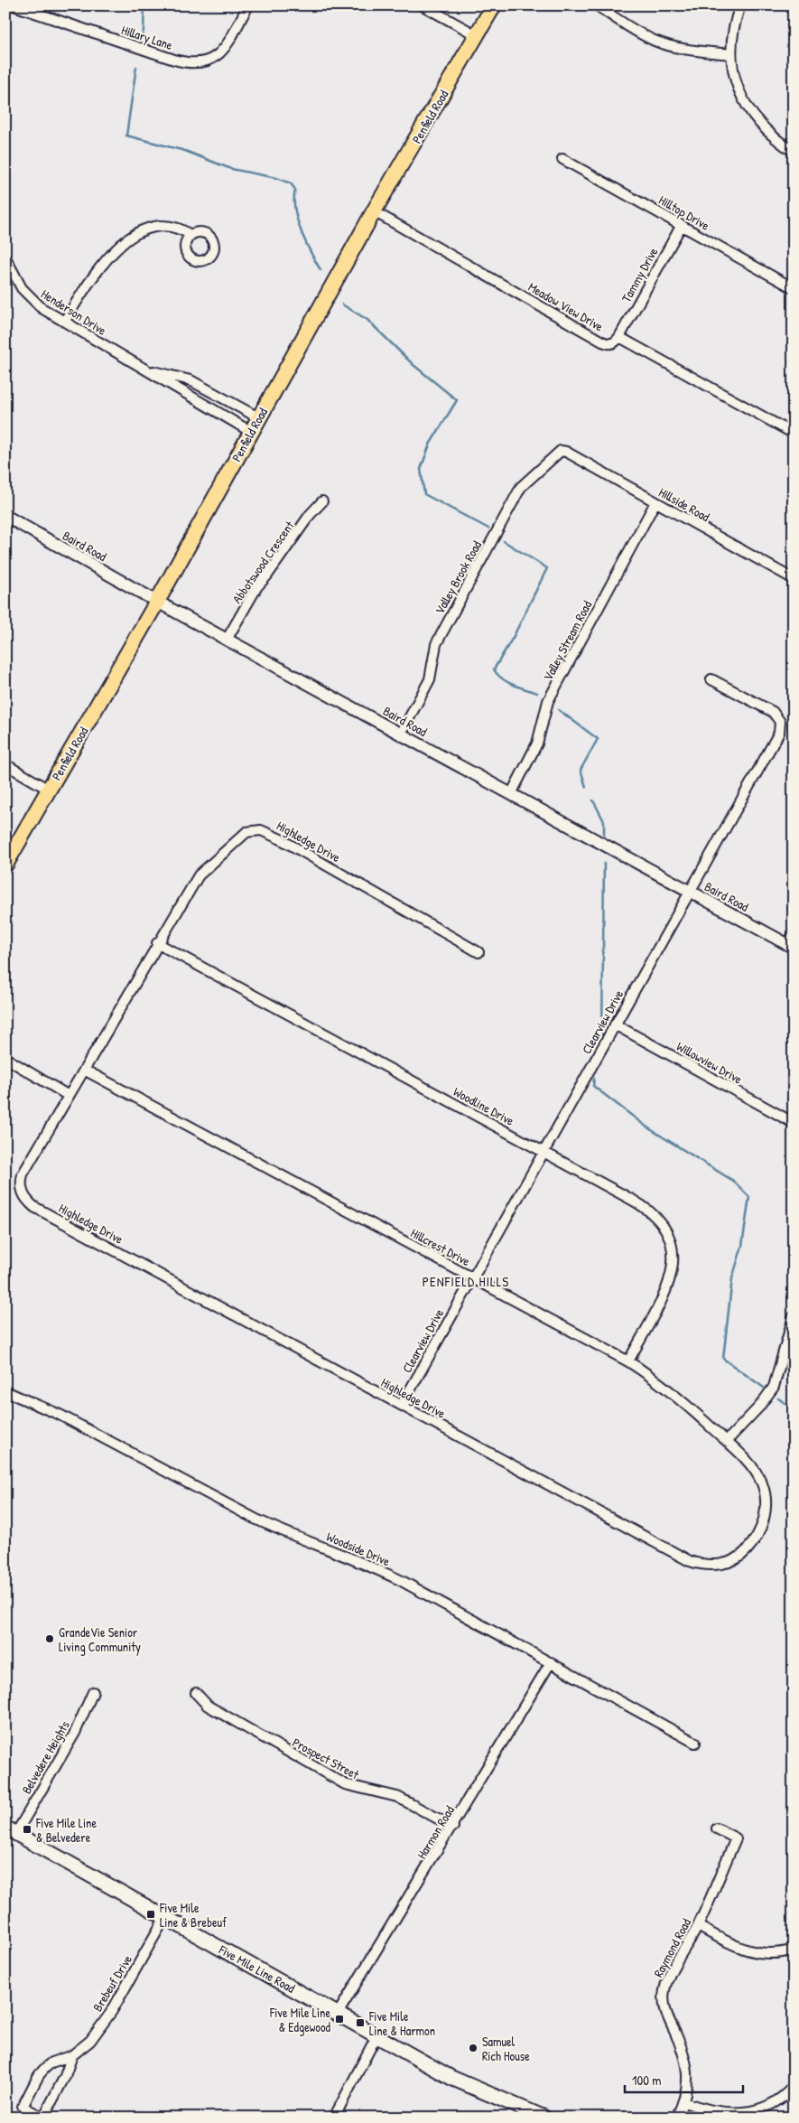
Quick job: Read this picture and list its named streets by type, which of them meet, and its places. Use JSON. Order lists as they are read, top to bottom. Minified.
{"streets":{"main road":["Penfield Road","Five Mile Line Road"],"street":["Hillary Lane","Hilltop Drive","Tammy Drive","Meadow View Drive","Henderson Drive","Hillside Road","Baird Road","Abbotswood Crescent","Valley Brook Road","Valley Stream Road","Highledge Drive","Clearview Drive","Willowview Drive","Woodline Drive","Hillcrest Drive","Woodside Drive","Belvedere Heights","Prospect Street","Harmon Road","Raymond Road","Brebeuf Drive"]},"crossings":[["Penfield Road","Meadow View Drive"],["Penfield Road","Henderson Drive"],["Penfield Road","Baird Road"],["Hilltop Drive","Tammy Drive"],["Tammy Drive","Meadow View Drive"],["Hillside Road","Valley Brook Road"],["Hillside Road","Valley Stream Road"],["Baird Road","Abbotswood Crescent"],["Baird Road","Valley Brook Road"],["Baird Road","Valley Stream Road"],["Baird Road","Clearview Drive"],["Highledge Drive","Clearview Drive"],["Highledge Drive","Woodline Drive"],["Highledge Drive","Hillcrest Drive"],["Clearview Drive","Willowview Drive"],["Clearview Drive","Woodline Drive"],["Clearview Drive","Hillcrest Drive"],["Woodline Drive","Hillcrest Drive"],["Woodside Drive","Harmon Road"],["Belvedere Heights","Five Mile Line Road"],["Prospect Street","Harmon Road"],["Harmon Road","Five Mile Line Road"],["Five Mile Line Road","Brebeuf Drive"]],"districts":["PENFIELD HILLS"],"places":{"other":["GrandeVie Senior Living Community","Samuel Rich House"],"transit":["Five Mile Line & Belvedere","Five Mile Line & Brebeuf","Five Mile Line & Edgewood","Five Mile Line & Harmon"]},"scale_bar":"100 m"}
